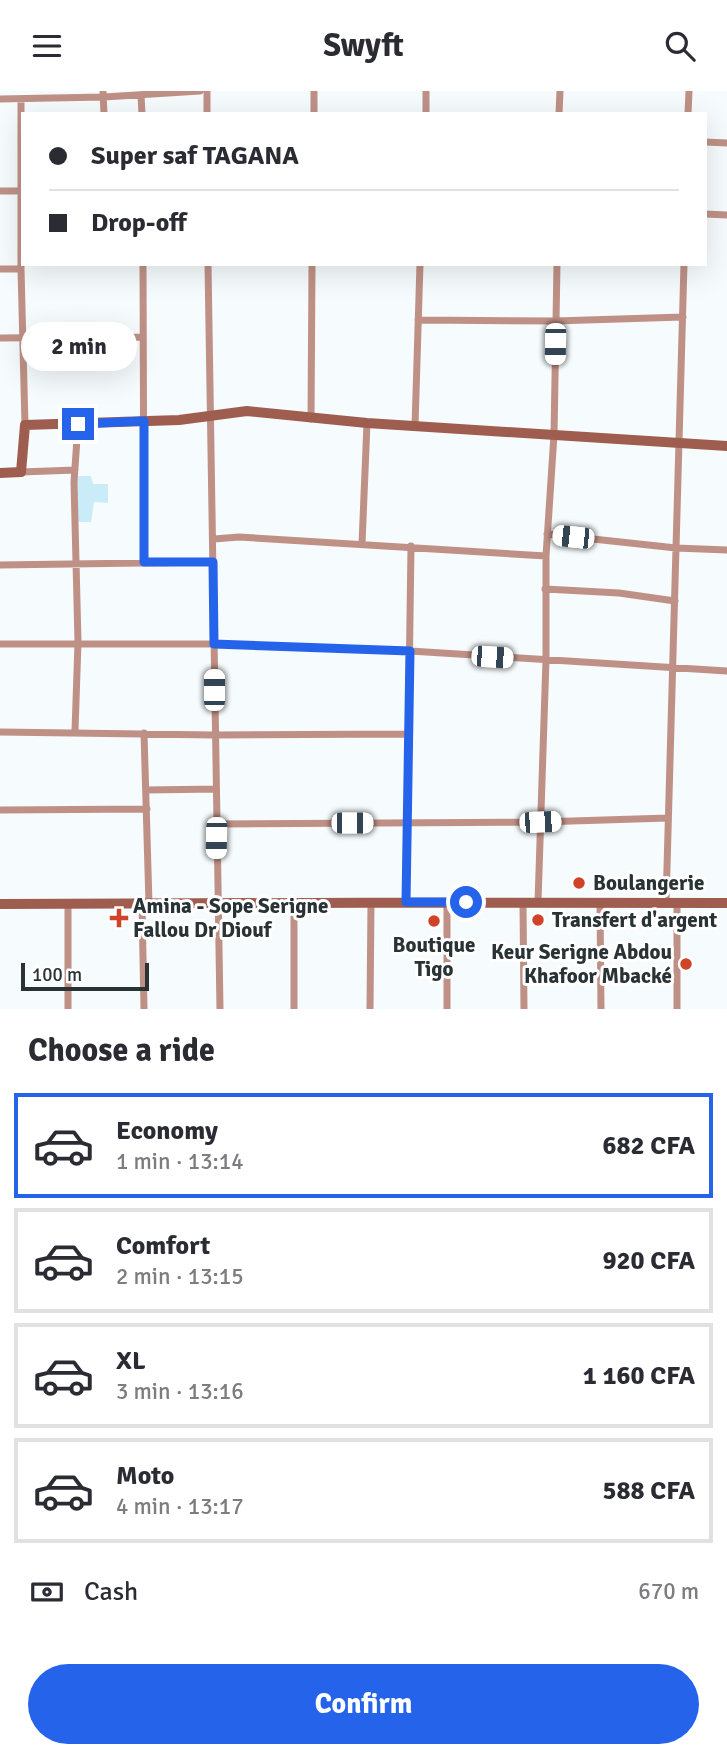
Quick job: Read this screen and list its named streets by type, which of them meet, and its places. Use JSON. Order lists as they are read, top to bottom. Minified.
{"places":{"other":["Boulangerie","Transfert d'argent","Boutique Tigo","Keur Serigne Abdou Khafoor Mbacké"],"health":["Amina - Sope Serigne Fallou Dr Diouf"]},"scale_bar":"100 m","page":{"header":"Swyft","banner":["Super saf TAGANA","Drop-off"],"bubble":"2 min","scale":"100 m","heading":"Choose a ride","list":[{"name":"Economy","note":"1 min · 13:14","value":"682 CFA"},{"name":"Comfort","note":"2 min · 13:15","value":"920 CFA"},{"name":"XL","note":"3 min · 13:16","value":"1 160 CFA"},{"name":"Moto","note":"4 min · 13:17","value":"588 CFA"}],"pay":["Cash","670 m"],"buttons":"Confirm"}}
